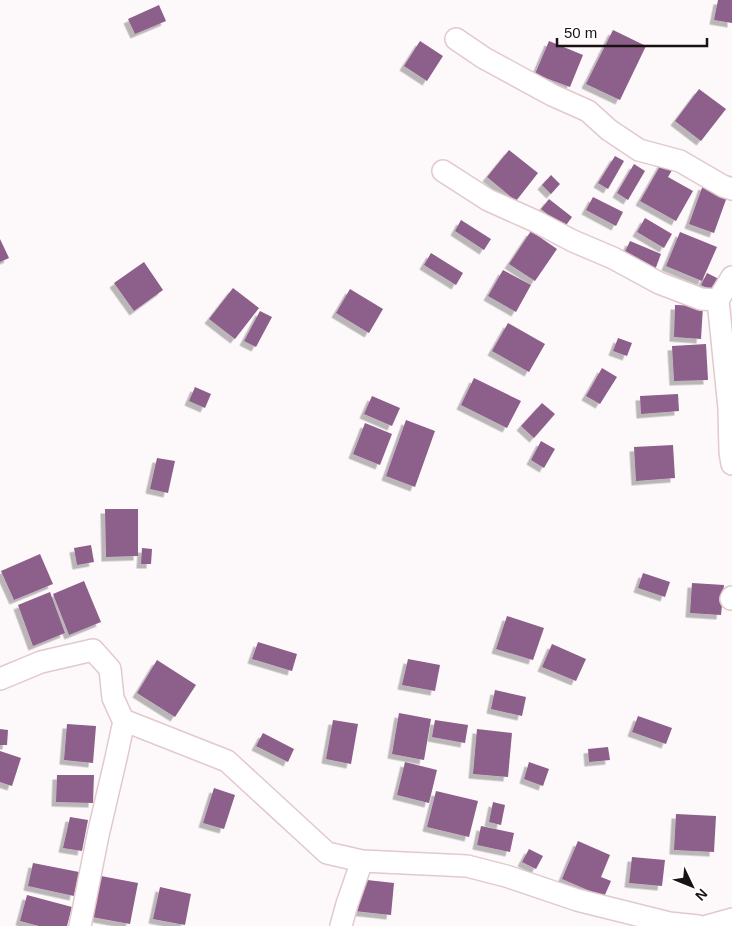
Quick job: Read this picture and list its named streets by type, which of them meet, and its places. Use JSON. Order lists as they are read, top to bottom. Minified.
{"scale_bar":"50 m","north":"bottom right"}
